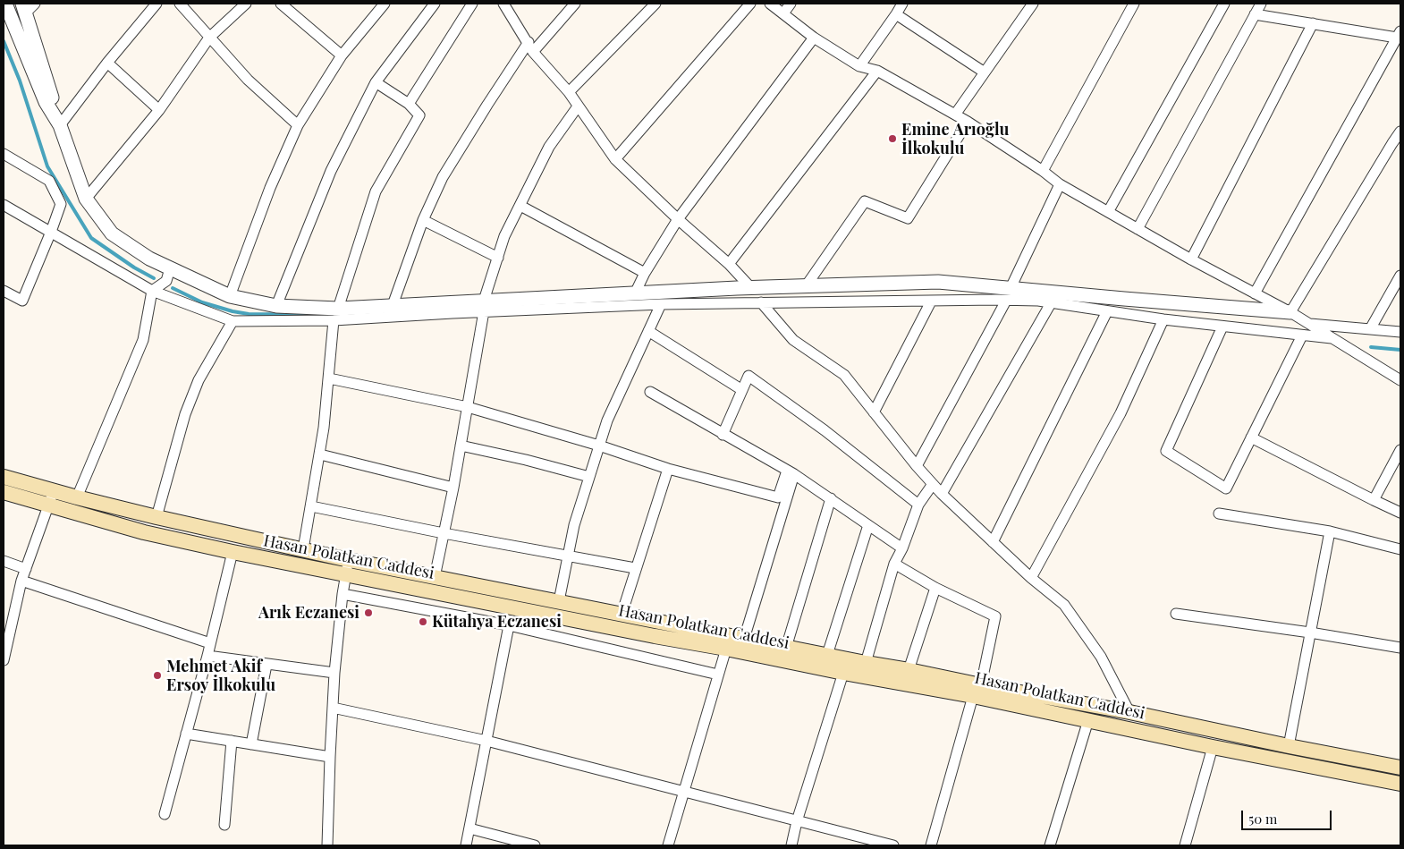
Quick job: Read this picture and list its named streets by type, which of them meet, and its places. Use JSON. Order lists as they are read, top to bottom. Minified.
{"streets":{"main road":["Hasan Polatkan Caddesi"]},"places":["Emine Arıoğlu İlkokulu","Arık Eczanesi","Kütahya Eczanesi","Mehmet Akif Ersoy İlkokulu"],"scale_bar":"50 m"}
